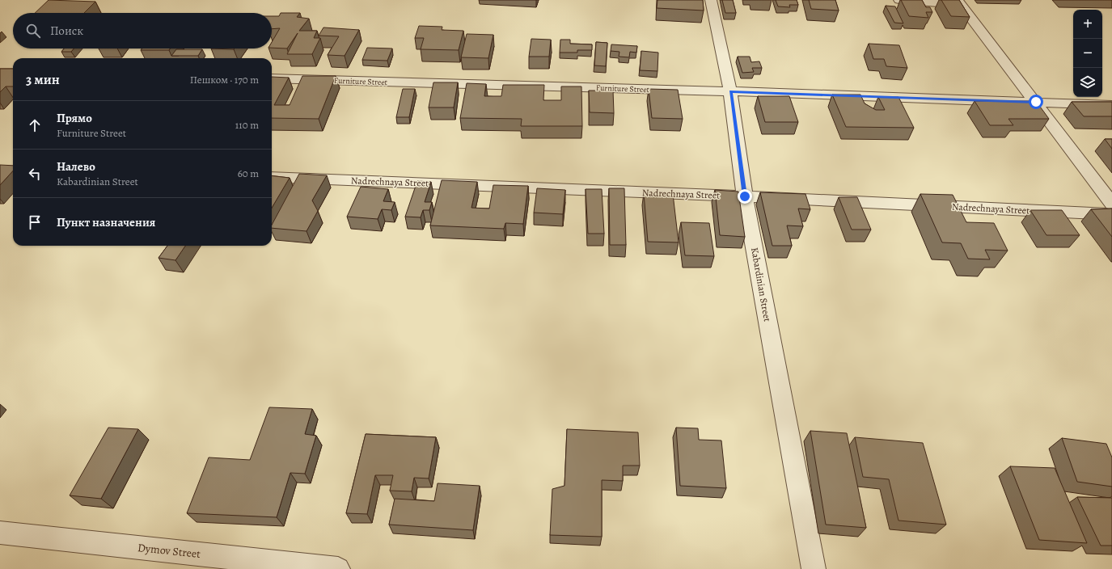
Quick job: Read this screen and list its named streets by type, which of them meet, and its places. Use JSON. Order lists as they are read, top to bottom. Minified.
{"streets":{"street":["Furniture Street","Nadrechnaya Street","Kabardinian Street","Dymov Street"]},"crossings":[["Furniture Street","Kabardinian Street"],["Nadrechnaya Street","Kabardinian Street"]],"page":{"map_buttons":["+","−"],"search":"Поиск","heading":["3 мин","Пешком · 170 m"],"list":[["Прямо","Furniture Street","110 m"],["Налево","Kabardinian Street","60 m"],"Пункт назначения"]}}
